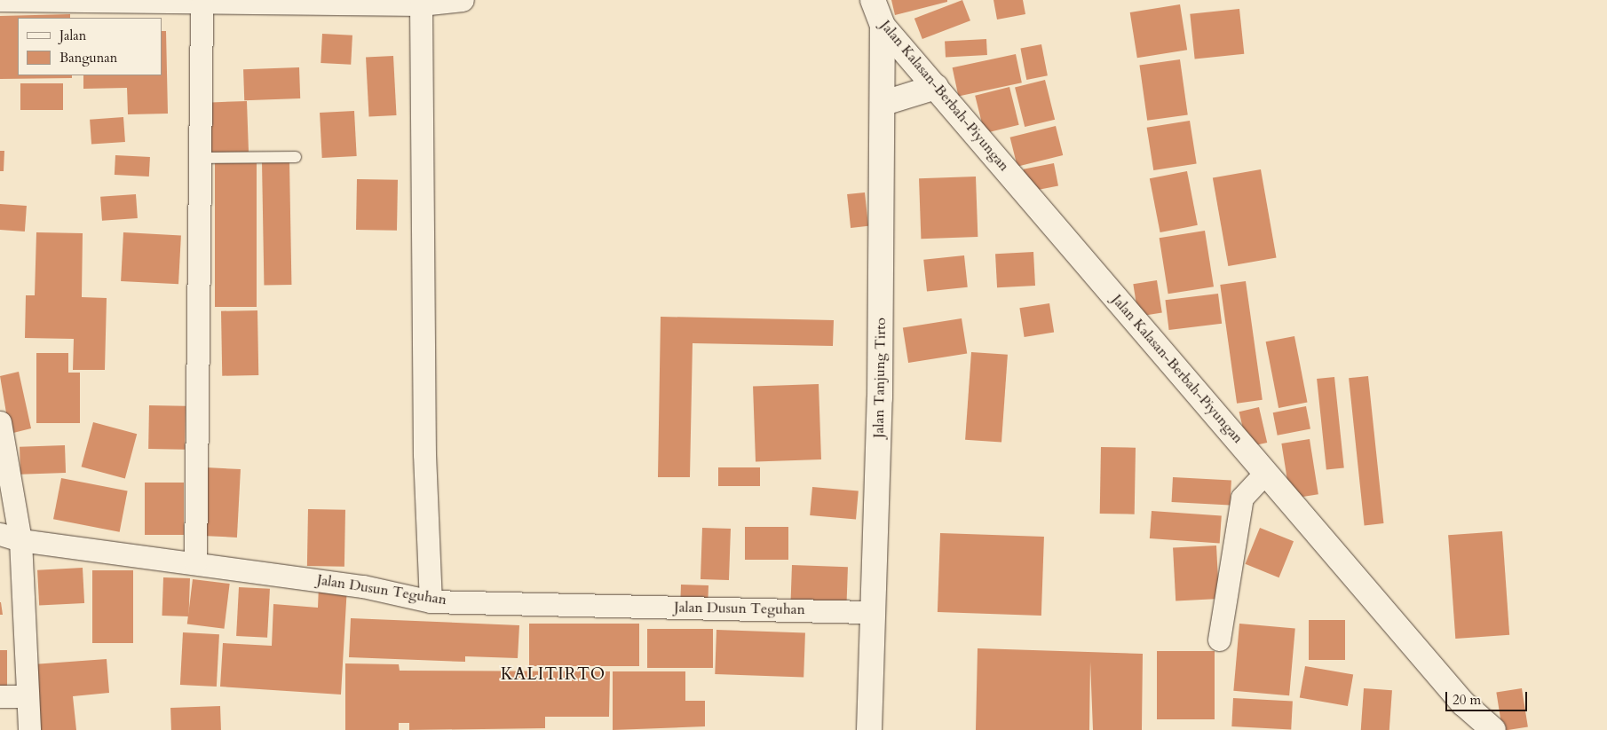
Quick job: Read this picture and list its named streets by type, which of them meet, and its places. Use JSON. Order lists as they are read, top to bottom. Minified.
{"streets":{"street":["Jalan Kalasan-Berbah-Piyungan","Jalan Tanjung Tirto","Jalan Dusun Teguhan"]},"crossings":[["Jalan Kalasan-Berbah-Piyungan","Jalan Tanjung Tirto"],["Jalan Tanjung Tirto","Jalan Dusun Teguhan"]],"districts":["KALITIRTO"],"legend":["Jalan","Bangunan"],"scale_bar":"20 m"}
